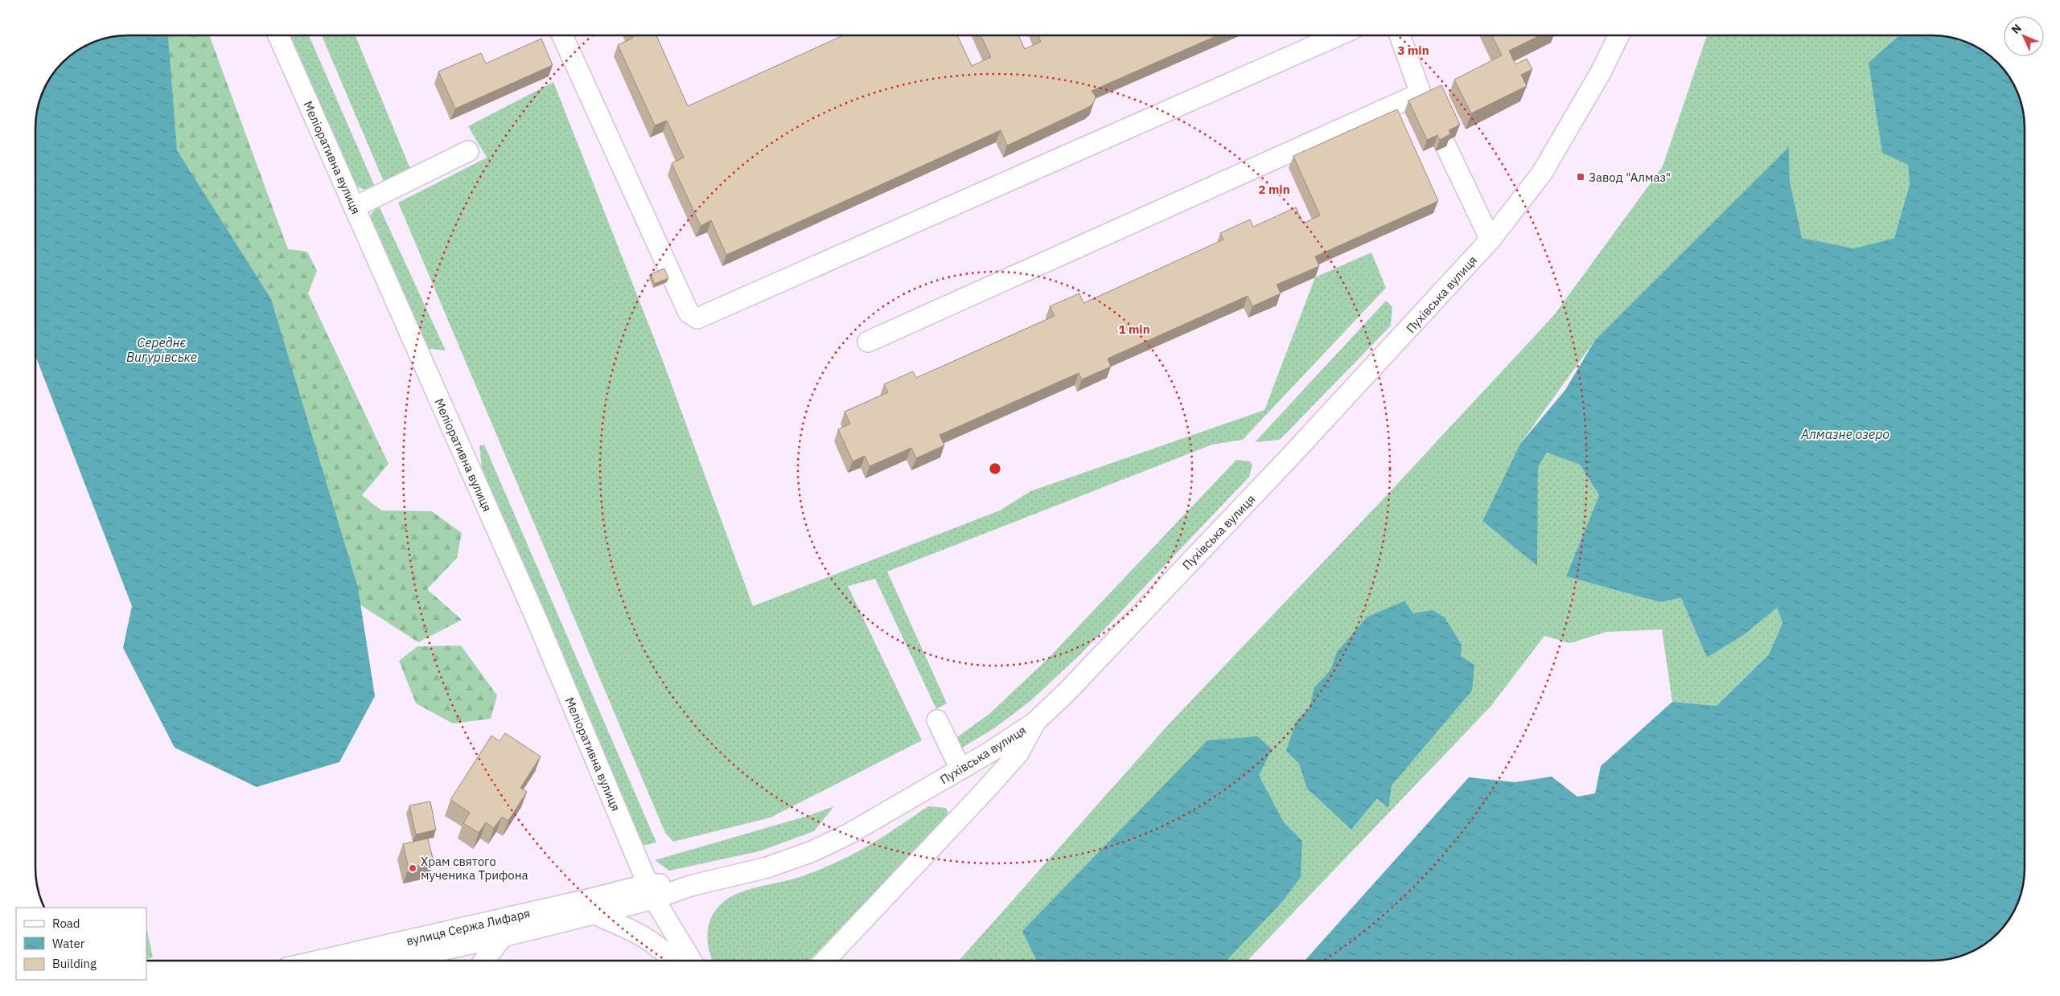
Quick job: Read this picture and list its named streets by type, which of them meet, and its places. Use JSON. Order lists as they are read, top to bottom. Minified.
{"streets":{"street":["Меліоративна вулиця","Пухівська вулиця","вулиця Сержа Лифаря"]},"crossings":[["Меліоративна вулиця","Пухівська вулиця"],["Меліоративна вулиця","вулиця Сержа Лифаря"],["Пухівська вулиця","вулиця Сержа Лифаря"]],"water":["Середнє Вигурівське","Алмазне озеро"],"places":{"transit":["Завод \"Алмаз\""],"other":["Храм святого мученика Трифона"]},"legend":["Road","Water","Building"],"north":"top left","rings":["3 min","2 min","1 min"]}
